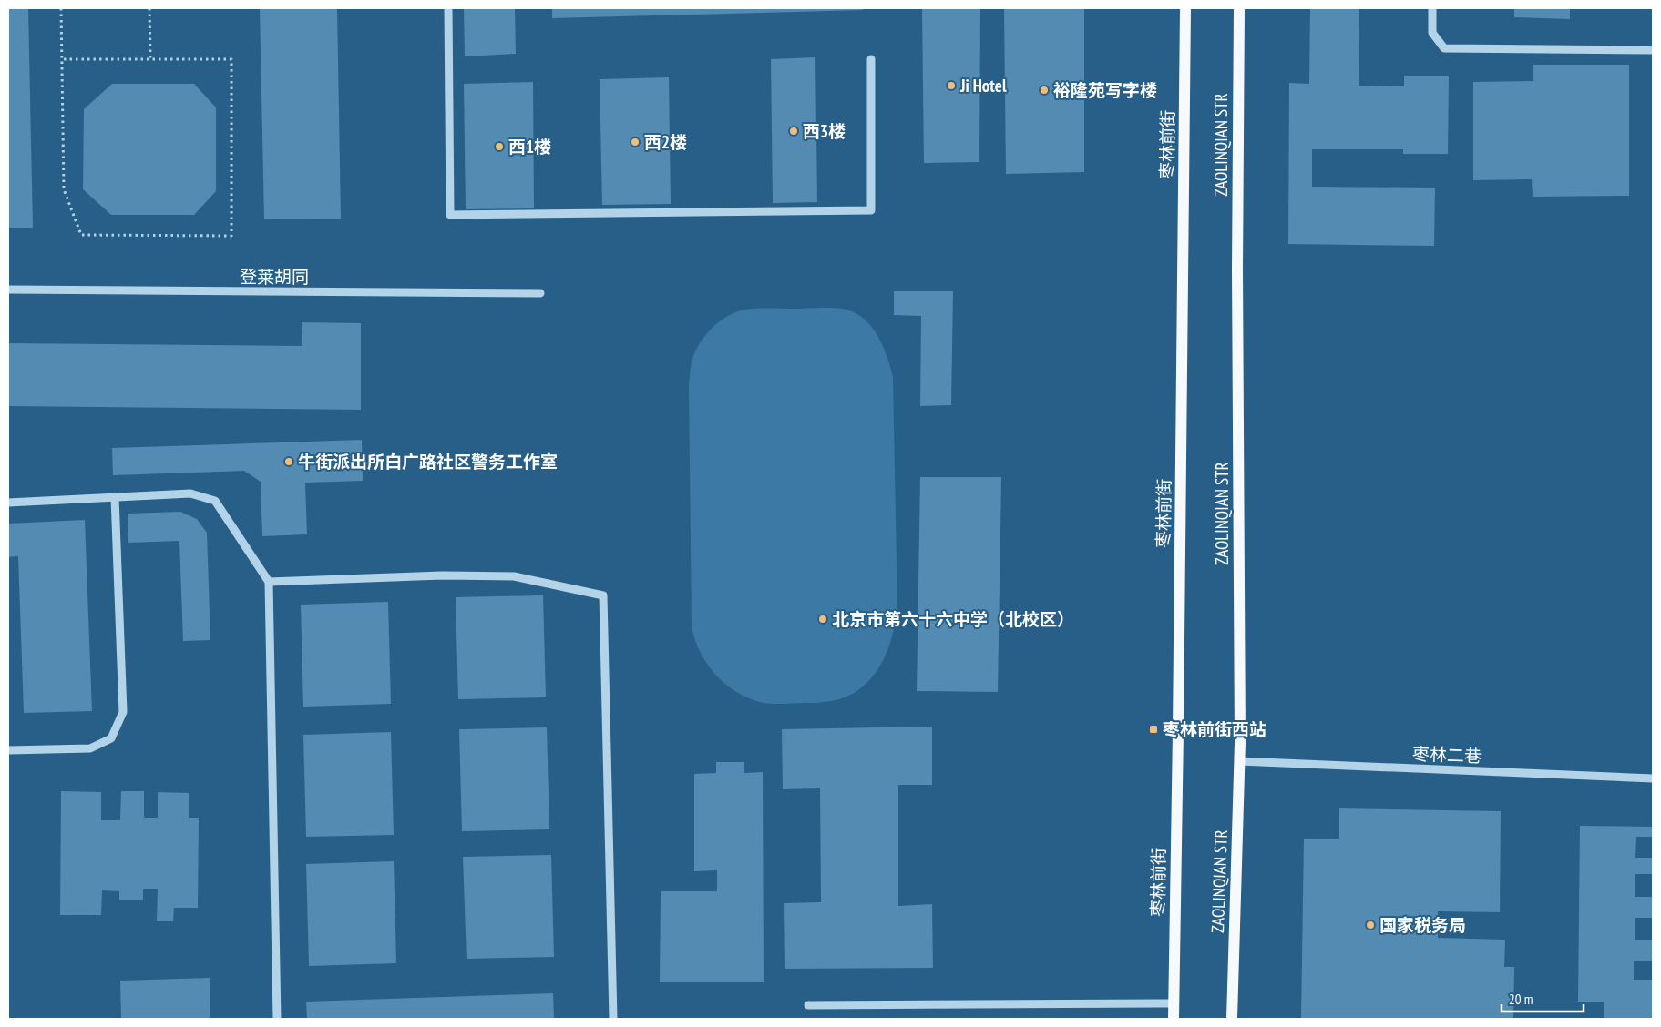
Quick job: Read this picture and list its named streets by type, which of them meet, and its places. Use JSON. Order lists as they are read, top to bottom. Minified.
{"streets":{"main road":["枣林前街","ZAOLINQIAN STR"],"street":["登莱胡同","枣林二巷"]},"crossings":[["ZAOLINQIAN STR","枣林二巷"]],"places":{"other":["Ji Hotel","裕隆苑写字楼","西3楼","西2楼","西1楼","牛街派出所白广路社区警务工作室","北京市第六十六中学（北校区）","国家税务局"],"transit":["枣林前街西站"]},"scale_bar":"20 m"}
